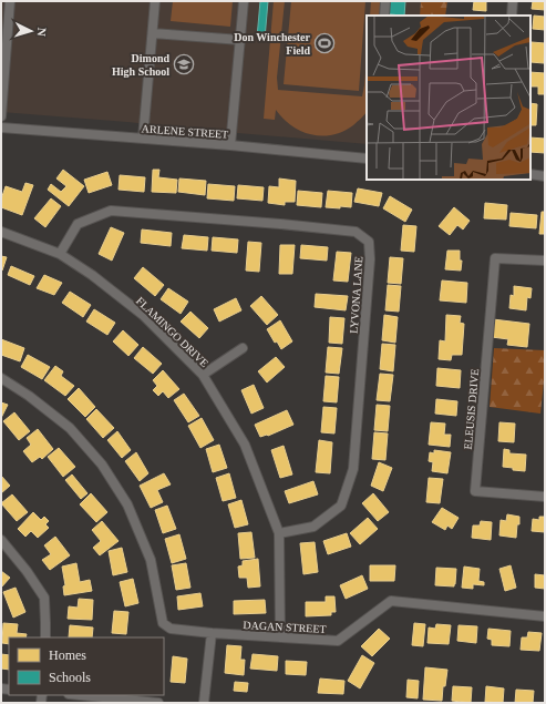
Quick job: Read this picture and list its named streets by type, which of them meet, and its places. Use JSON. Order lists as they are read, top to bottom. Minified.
{"streets":{"street":["ARLENE STREET","LYVONA LANE","FLAMINGO DRIVE","ELEUSIS DRIVE","DAGAN STREET"]},"crossings":[["LYVONA LANE","FLAMINGO DRIVE"],["FLAMINGO DRIVE","DAGAN STREET"]],"places":{"sports":["Don Winchester Field"],"school or university":["Dimond High School"]},"legend":["Homes","Schools"],"north":"right"}
